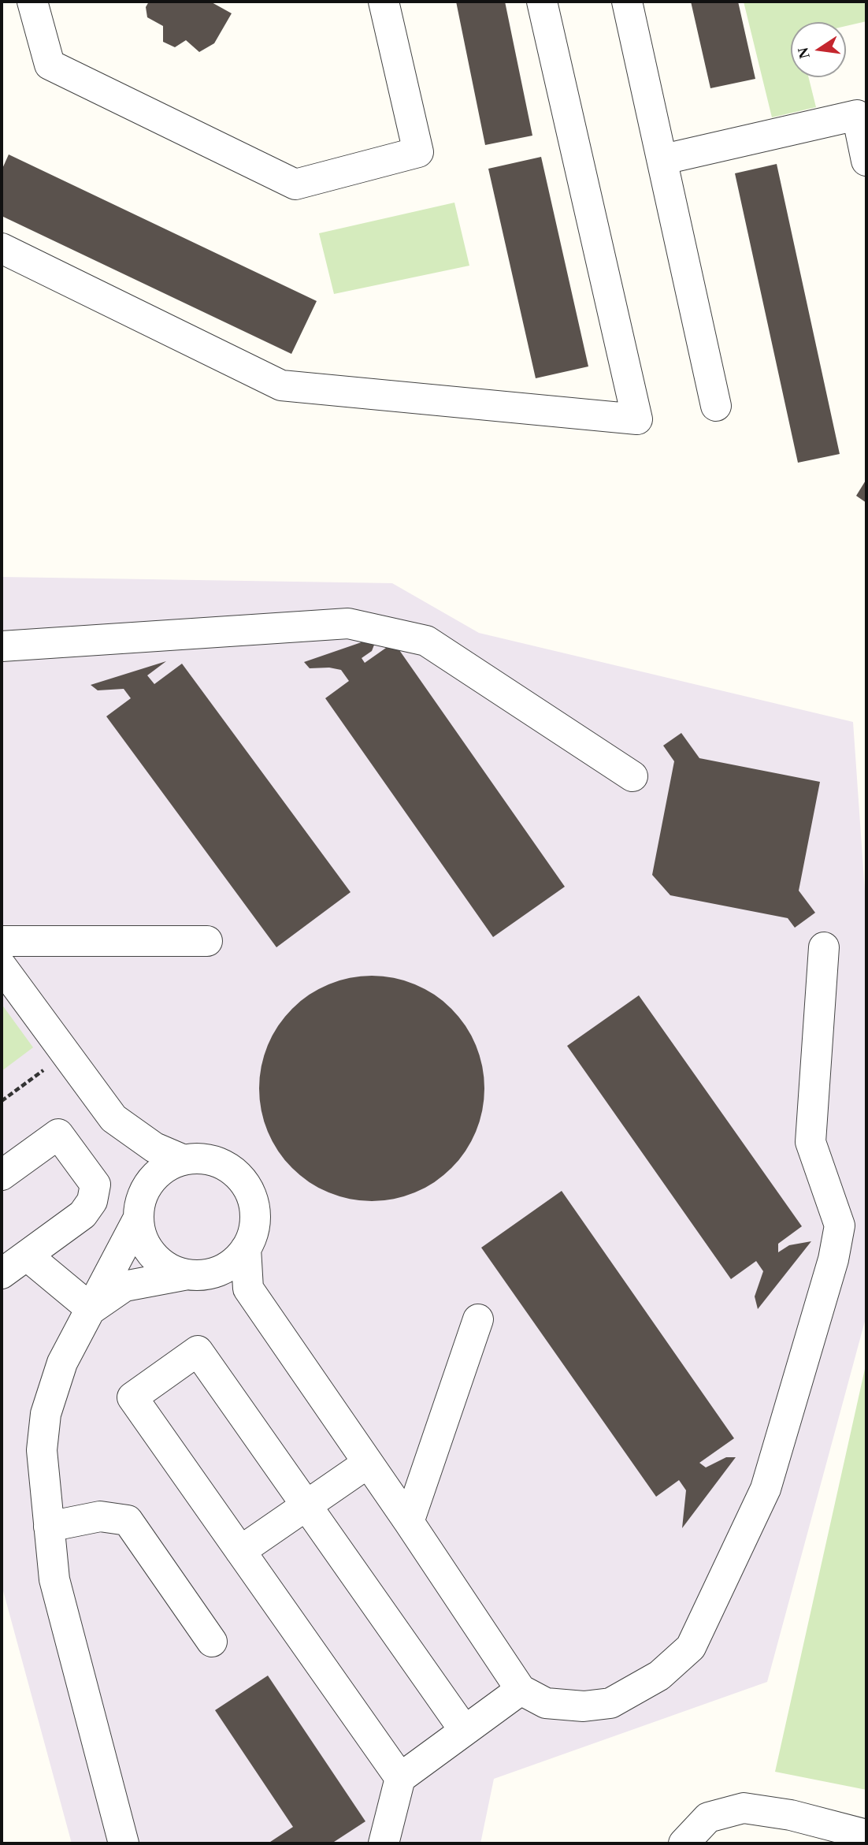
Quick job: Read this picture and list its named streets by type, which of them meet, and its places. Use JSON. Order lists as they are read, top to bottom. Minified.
{"north":"left"}
